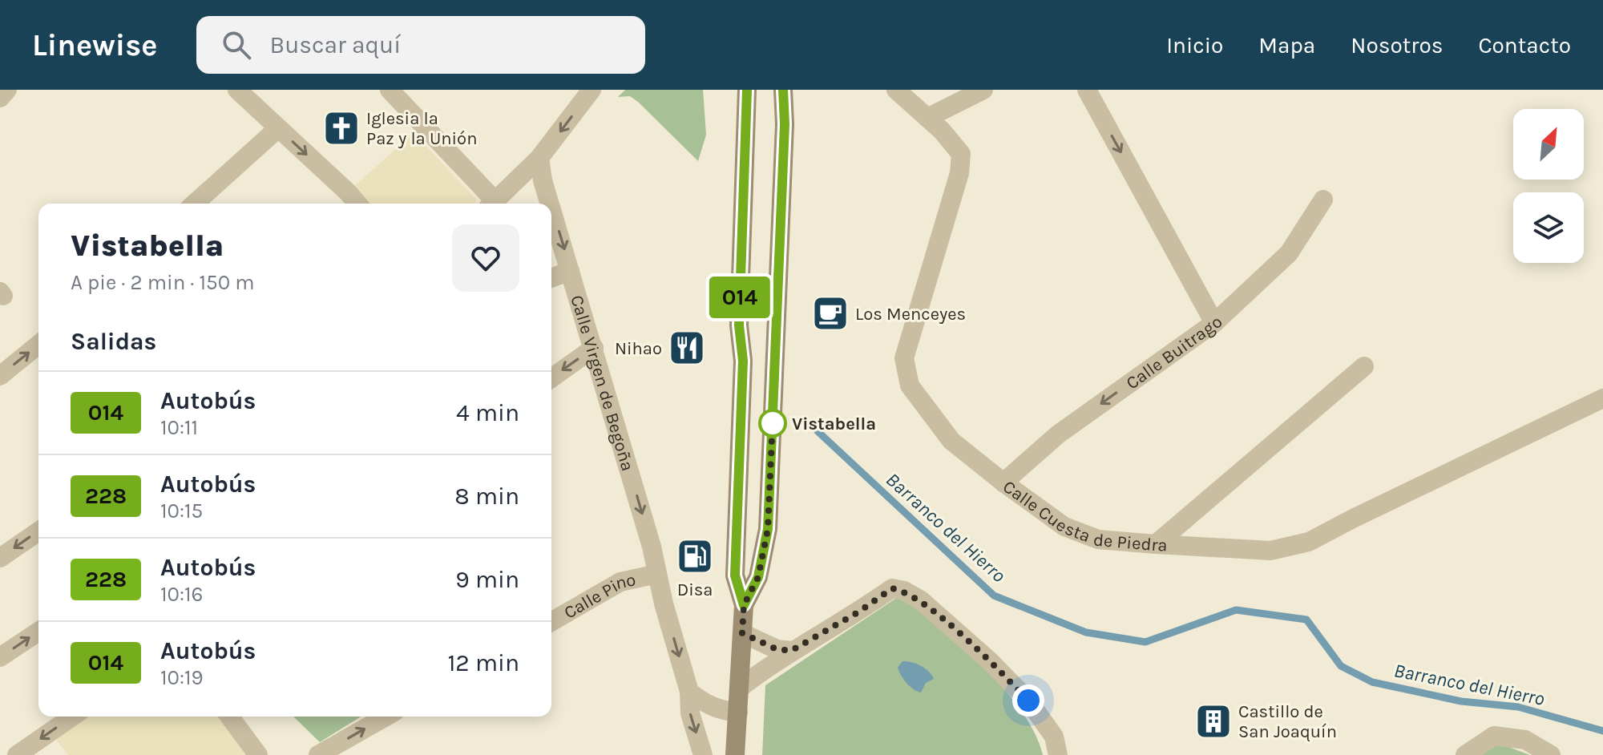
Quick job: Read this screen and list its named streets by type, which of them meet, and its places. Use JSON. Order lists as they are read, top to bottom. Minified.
{"streets":{"street":["Calle Buitrago","Calle Virgen de Begoña","Calle Cuesta de Piedra","Calle Pino"]},"crossings":[["Calle Buitrago","Calle Cuesta de Piedra"],["Calle Virgen de Begoña","Calle Pino"]],"one_way":["Calle Virgen de Begoña"],"water":["Barranco del Hierro"],"places":{"church":["Iglesia la Paz y la Unión"],"cafe":["Los Menceyes"],"restaurant":["Nihao"],"other":["Vistabella"],"fuel station":["Disa"],"building":["Castillo de San Joaquín"]},"lines":["bus line 014"],"north":"top right","page":{"header":"Linewise","search":"Buscar aquí","nav":["Inicio","Mapa","Nosotros","Contacto"],"on_map":"014","heading":[["Vistabella","A pie · 2 min · 150 m"],"Salidas"],"list":[{"mark":"014","name":"Autobús","note":"10:11","value":"4 min"},{"mark":"228","name":"Autobús","note":"10:15","value":"8 min"},{"mark":"228","name":"Autobús","note":"10:16","value":"9 min"},{"mark":"014","name":"Autobús","note":"10:19","value":"12 min"}]}}
